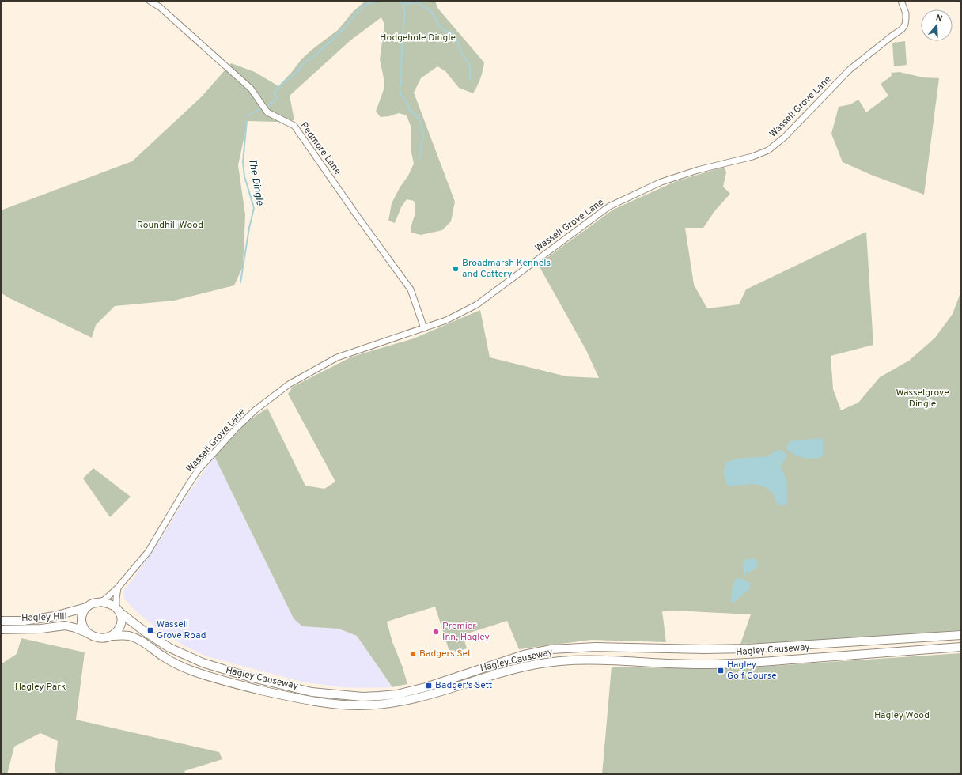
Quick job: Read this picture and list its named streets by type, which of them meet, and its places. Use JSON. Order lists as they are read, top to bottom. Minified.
{"streets":{"highway":["Hagley Hill","Hagley Causeway"],"street":["Wassell Grove Lane","Pedmore Lane"]},"crossings":[["Wassell Grove Lane","Pedmore Lane"],["Wassell Grove Lane","Hagley Hill"],["Wassell Grove Lane","Hagley Causeway"],["Hagley Hill","Hagley Causeway"]],"water":["The Dingle"],"parks":["Hodgehole Dingle","Roundhill Wood","Wasselgrove Dingle","Hagley Park","Hagley Wood"],"places":{"other":["Broadmarsh Kennels and Cattery","Premier Inn, Hagley","Badgers Set"],"transit":["Wassell Grove Road","Hagley Golf Course","Badger's Sett"]},"north":"top"}
